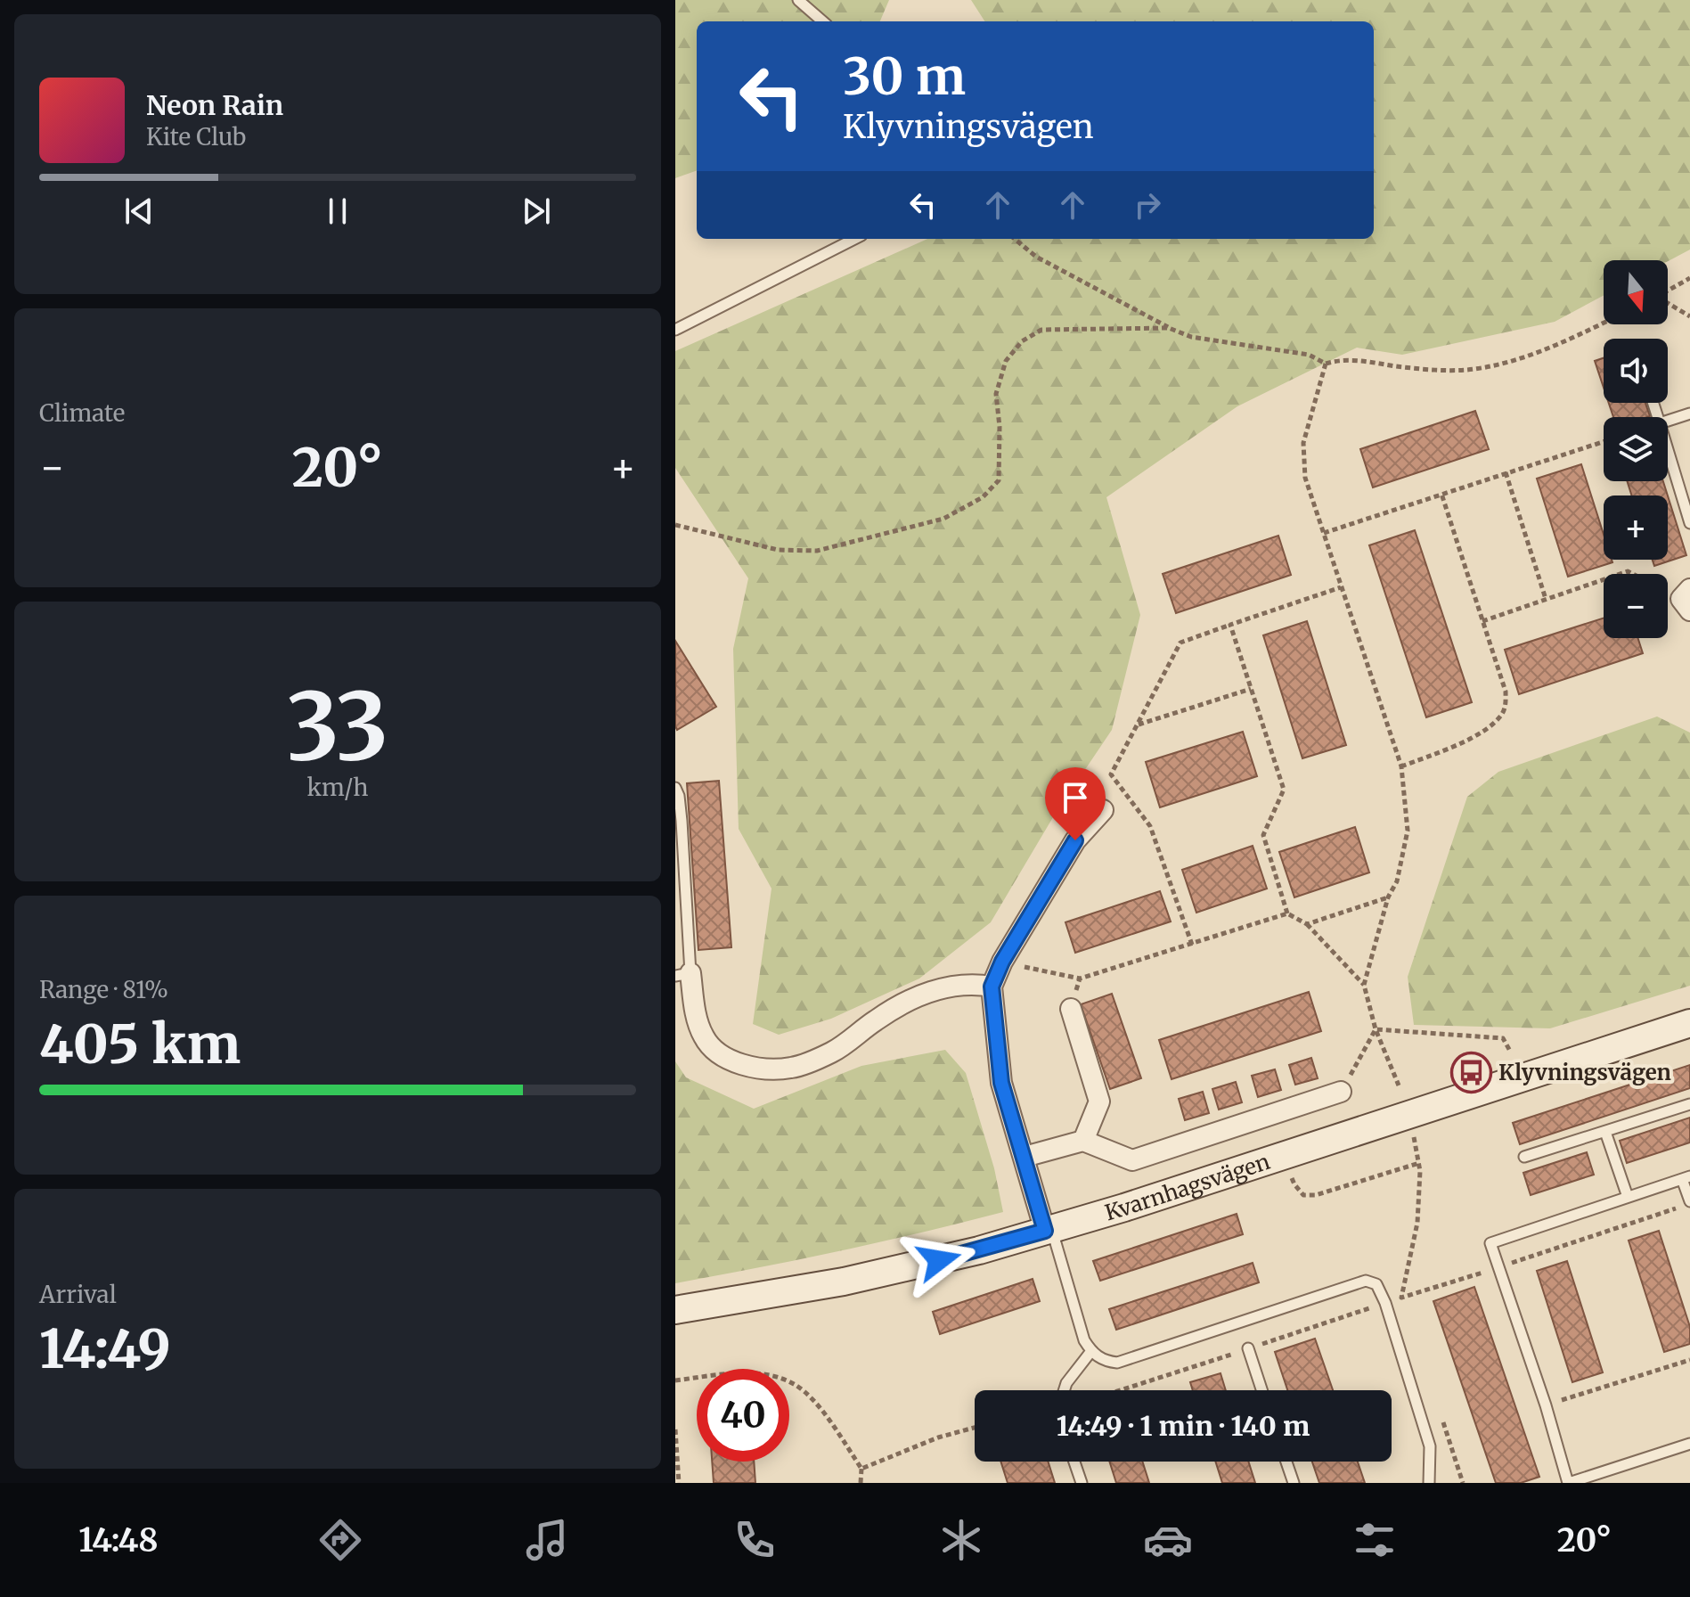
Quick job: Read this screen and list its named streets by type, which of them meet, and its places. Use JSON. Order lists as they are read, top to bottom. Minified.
{"streets":{"street":["Kvarnhagsvägen"]},"places":{"bus stop":["Klyvningsvägen"]},"north":"bottom","page":{"turn":["30 m","Klyvningsvägen"],"song":["Neon Rain","Kite Club"],"map_buttons":["+","−"],"tile":["Climate",["33","km/h"],["Range · 81%","405 km"],["Arrival","14:49"]],"heat":["−","20°","+"],"limit":"40","trip":"14:49 · 1 min · 140 m","tabs":["14:48","20°"]}}
